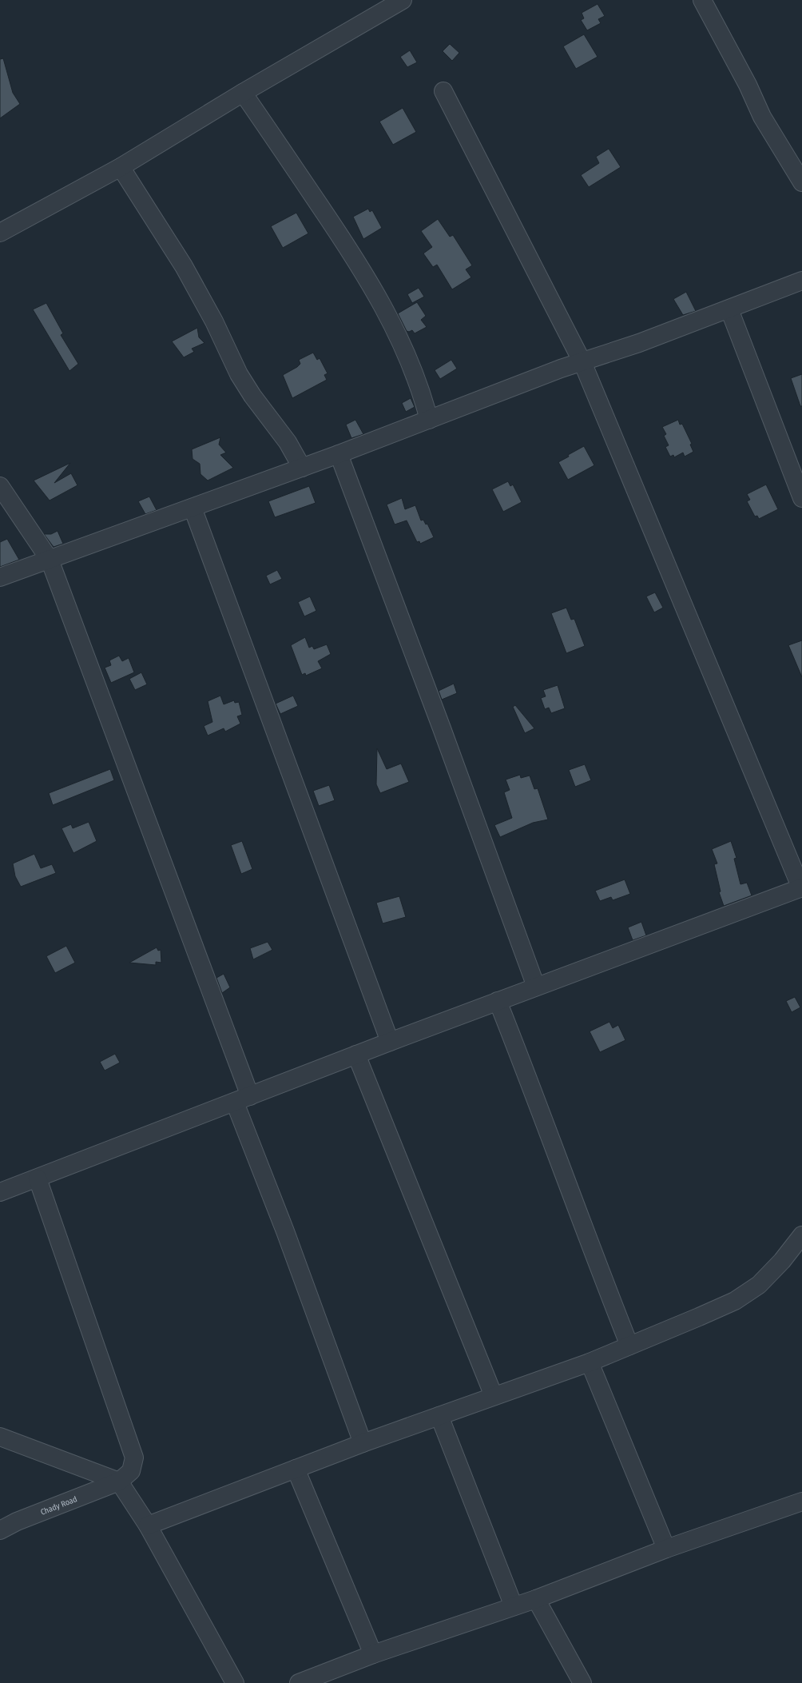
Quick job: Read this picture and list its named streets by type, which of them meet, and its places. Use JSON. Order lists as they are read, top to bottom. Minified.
{"streets":{"street":["Chady Road"]}}
